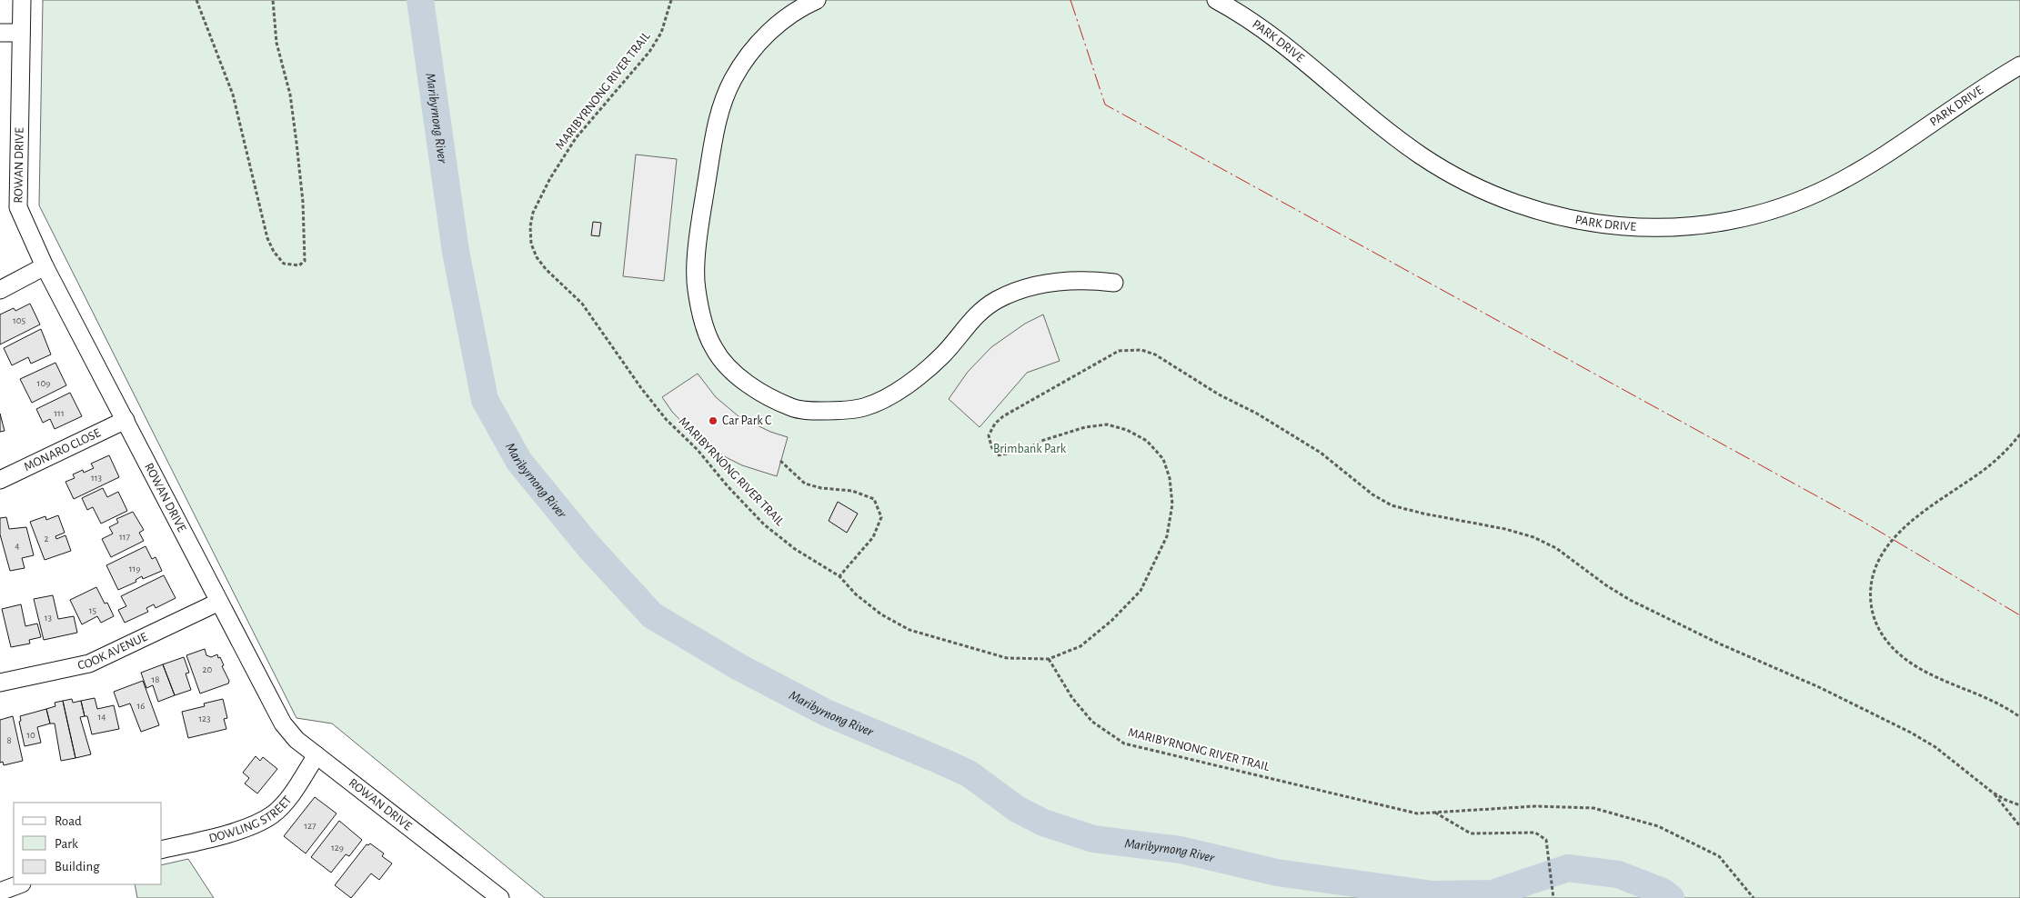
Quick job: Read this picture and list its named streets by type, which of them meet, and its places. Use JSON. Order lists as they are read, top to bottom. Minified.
{"streets":{"street":["PARK DRIVE","ROWAN DRIVE","MONARO CLOSE","COOK AVENUE","DOWLING STREET"],"path":["MARIBYRNONG RIVER TRAIL"]},"crossings":[["ROWAN DRIVE","MONARO CLOSE"],["ROWAN DRIVE","COOK AVENUE"],["ROWAN DRIVE","DOWLING STREET"]],"water":["Maribyrnong River"],"parks":["Brimbank Park"],"places":["Car Park C"],"house_numbers":["105","109","111","113","117","2","4","119","15","13","20","18","16","14","123","10","8","127","129"],"legend":["Road","Park","Building"]}
